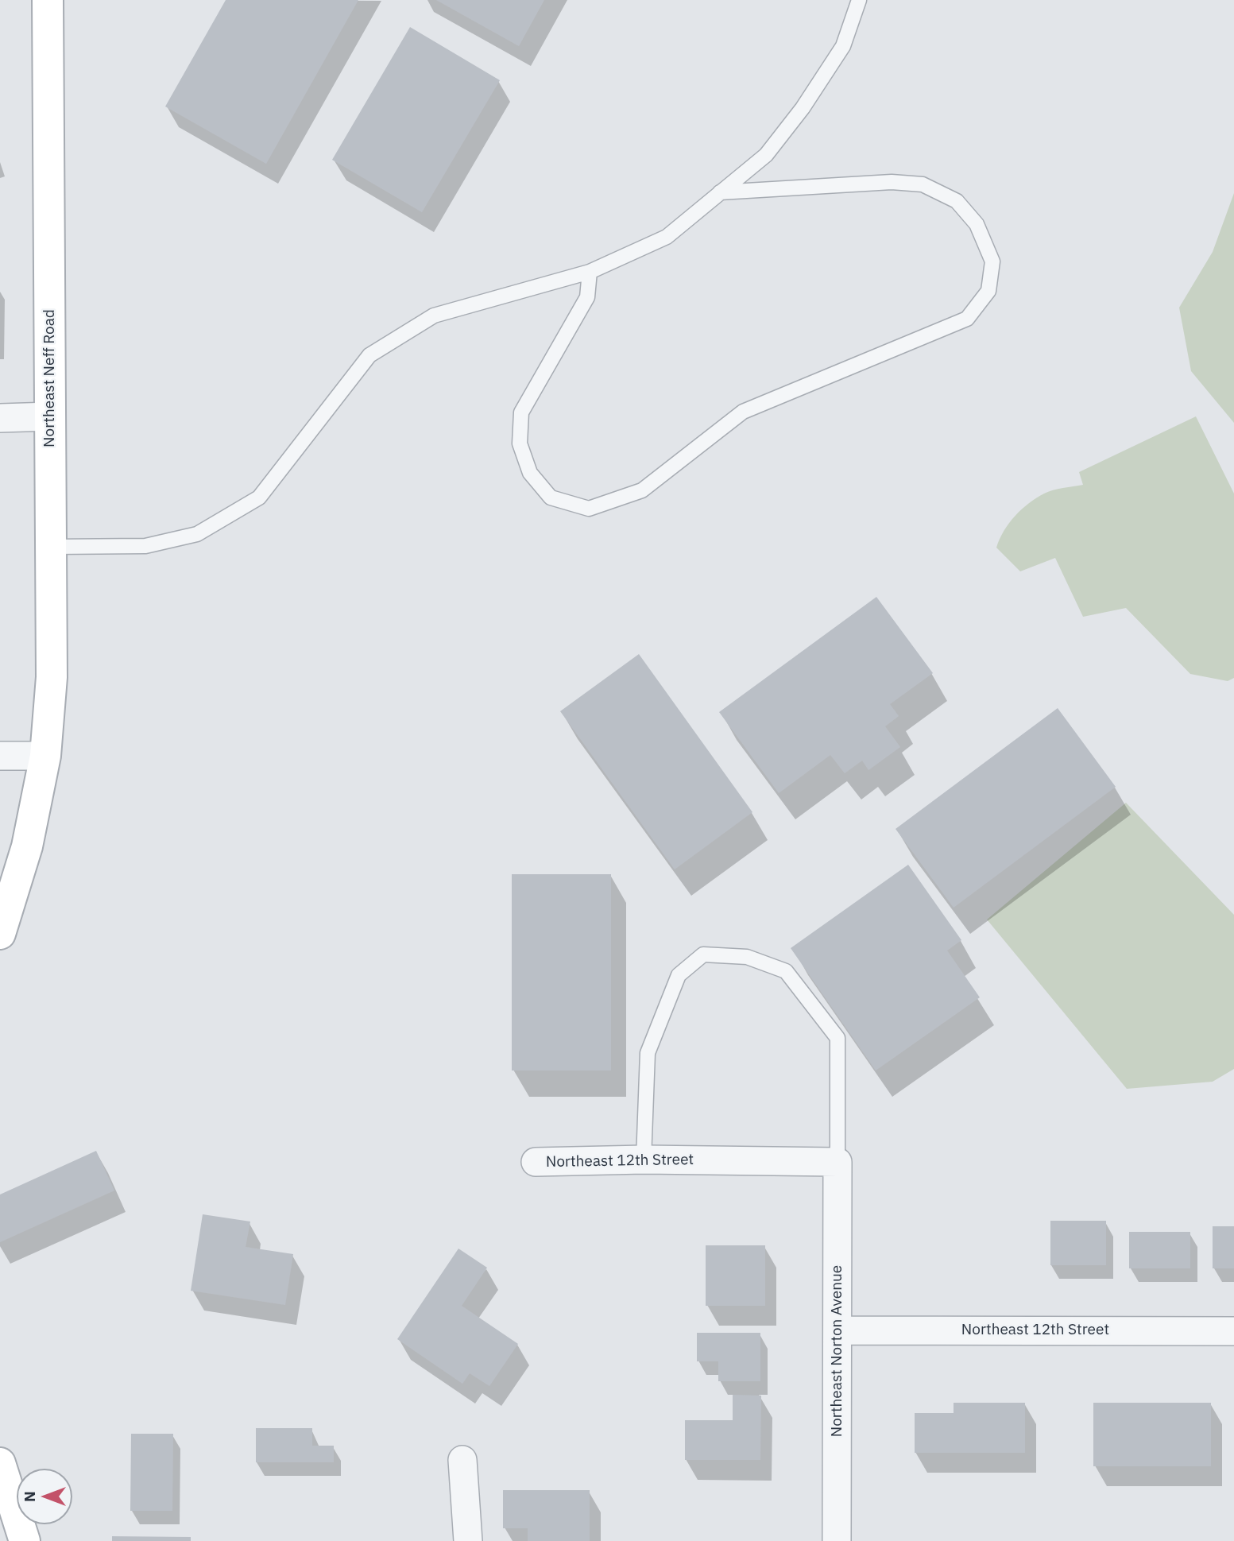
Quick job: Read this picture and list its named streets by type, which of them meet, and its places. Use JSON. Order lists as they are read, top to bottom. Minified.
{"streets":{"main road":["Northeast Neff Road"],"street":["Northeast 12th Street","Northeast Norton Avenue"]},"crossings":[["Northeast 12th Street","Northeast Norton Avenue"]],"north":"left"}
